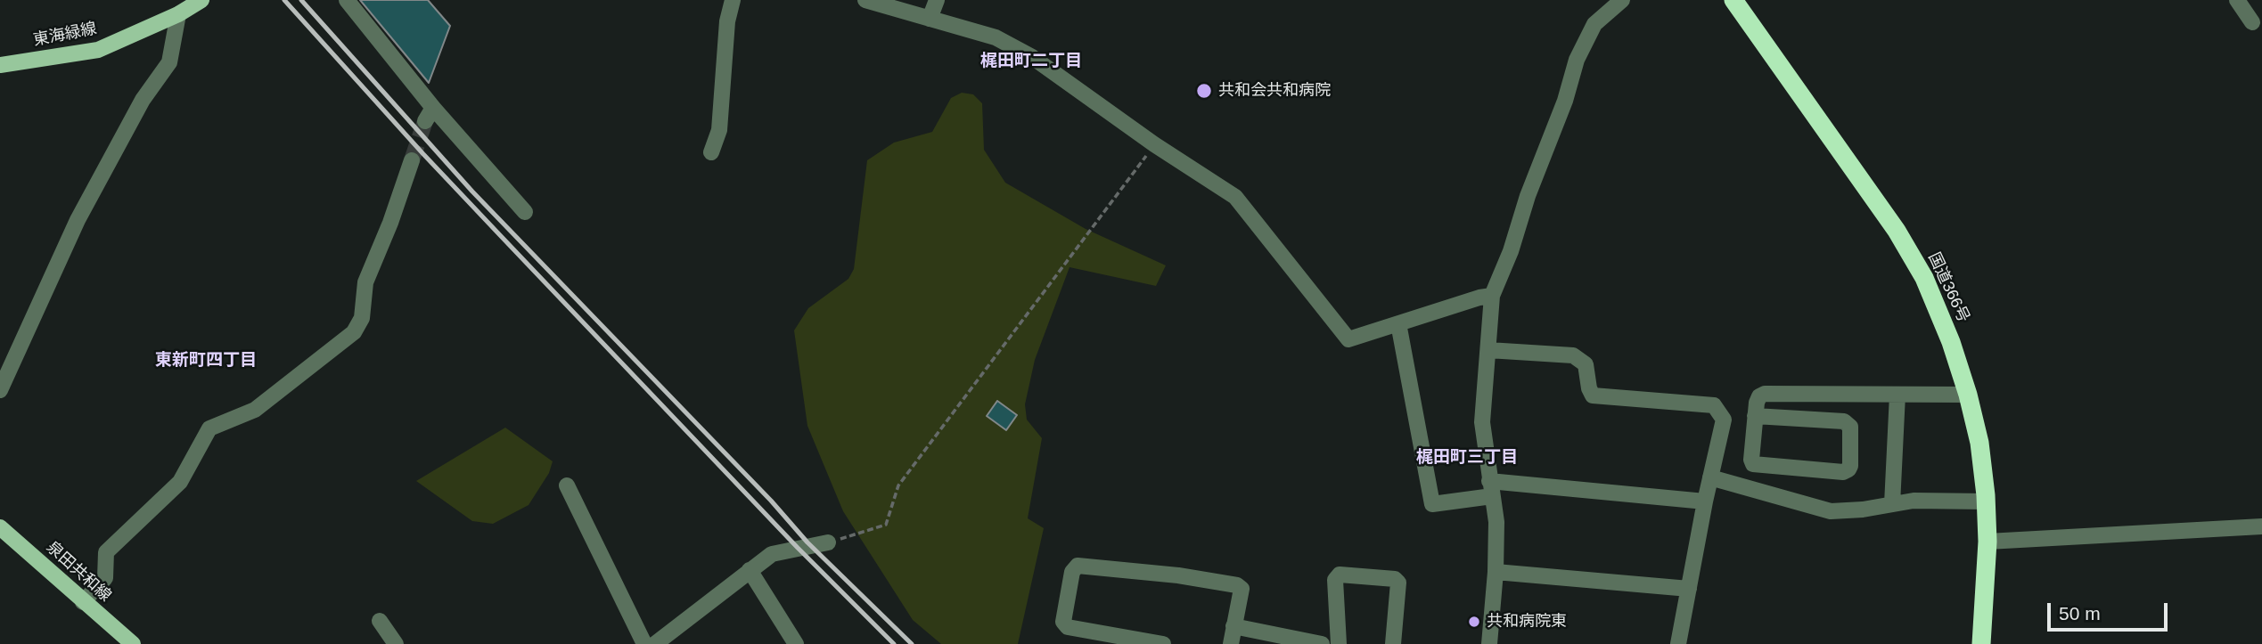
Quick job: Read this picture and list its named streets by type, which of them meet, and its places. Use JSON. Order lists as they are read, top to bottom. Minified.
{"streets":{"highway":["国道366号"],"main road":["東海緑線","泉田共和線"]},"districts":["梶田町二丁目","東新町四丁目","梶田町三丁目"],"places":["共和会共和病院","共和病院東"],"scale_bar":"50 m"}
